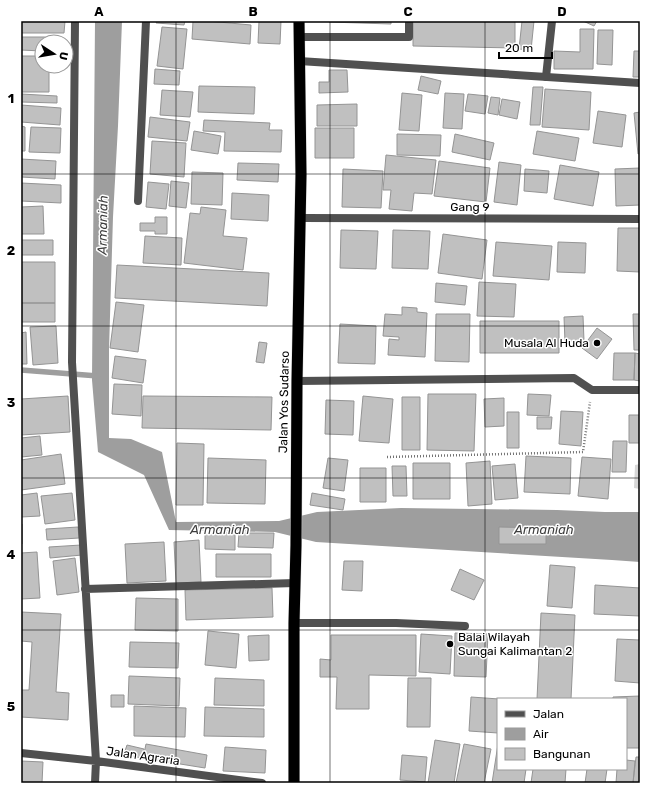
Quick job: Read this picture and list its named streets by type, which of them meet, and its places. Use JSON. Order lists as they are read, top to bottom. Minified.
{"streets":{"highway":["Jalan Yos Sudarso"],"street":["Gang 9","Jalan Agraria"]},"crossings":[["Gang 9","Jalan Yos Sudarso"]],"water":["Armaniah"],"places":["Musala Al Huda","Balai Wilayah Sungai Kalimantan 2"],"legend":["Jalan","Air","Bangunan"],"scale_bar":"20 m","north":"right","grid":{"columns":["A","B","C","D"],"rows":["1","2","3","4","5"]}}
